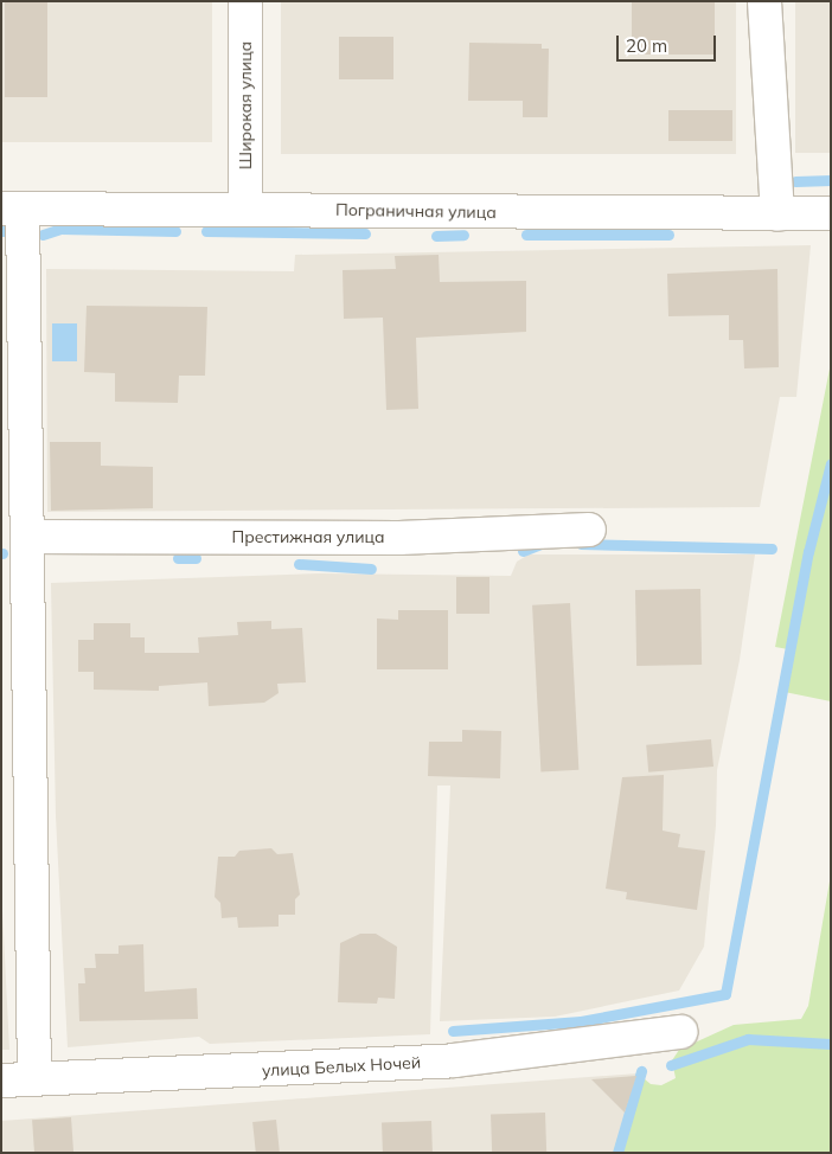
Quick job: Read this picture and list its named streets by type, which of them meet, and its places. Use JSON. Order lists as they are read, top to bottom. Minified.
{"streets":{"street":["Широкая улица","Пограничная улица","Престижная улица","улица Белых Ночей"]},"crossings":[["Широкая улица","Пограничная улица"]],"scale_bar":"20 m"}
